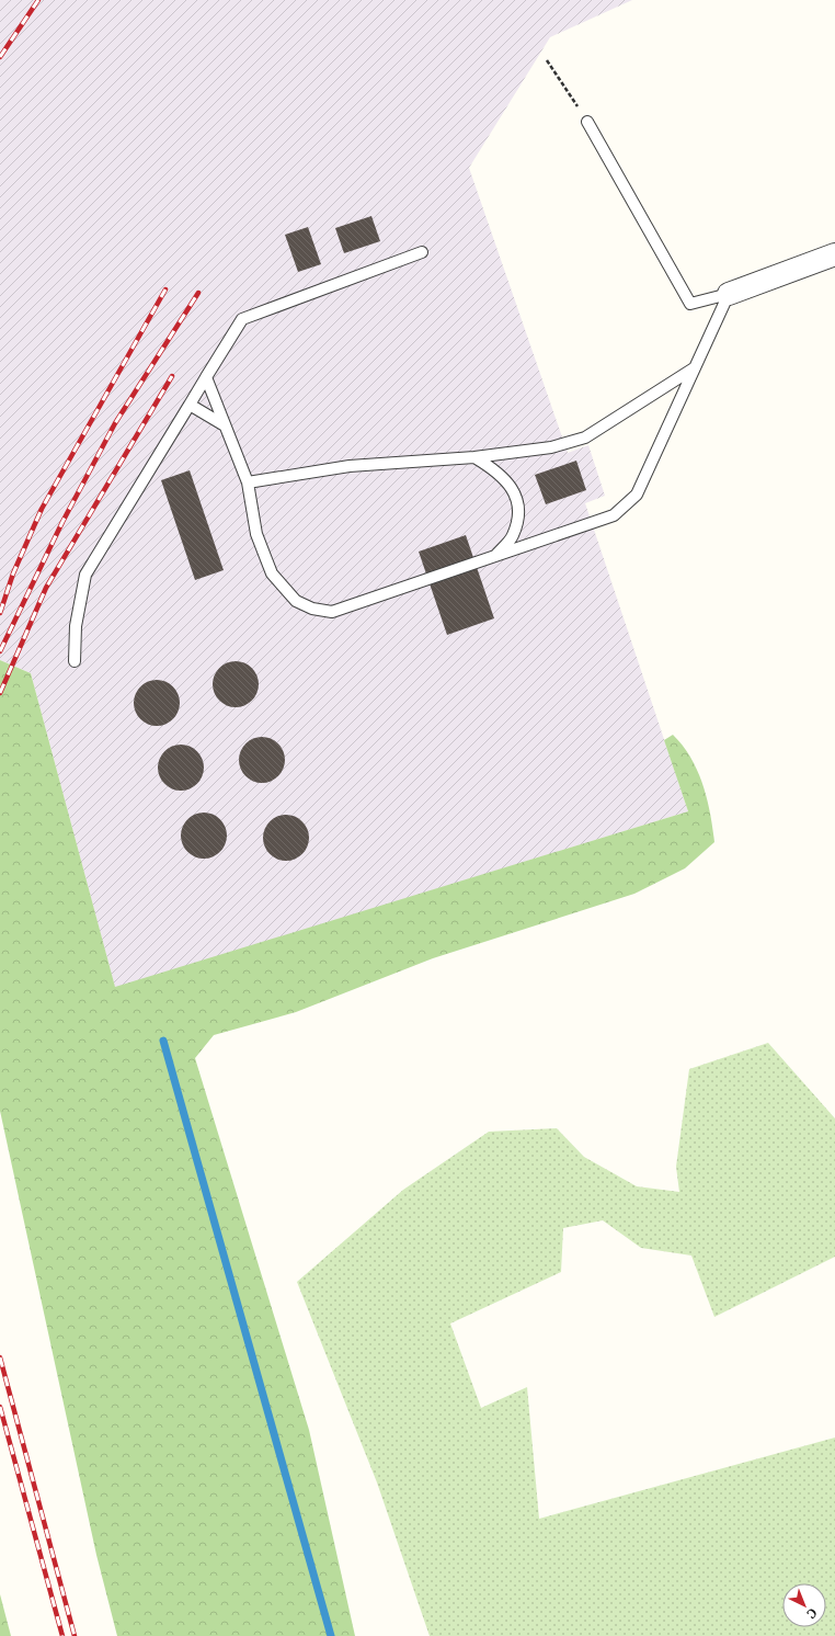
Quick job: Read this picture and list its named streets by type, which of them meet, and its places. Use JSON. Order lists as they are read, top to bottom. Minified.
{"north":"bottom right"}
